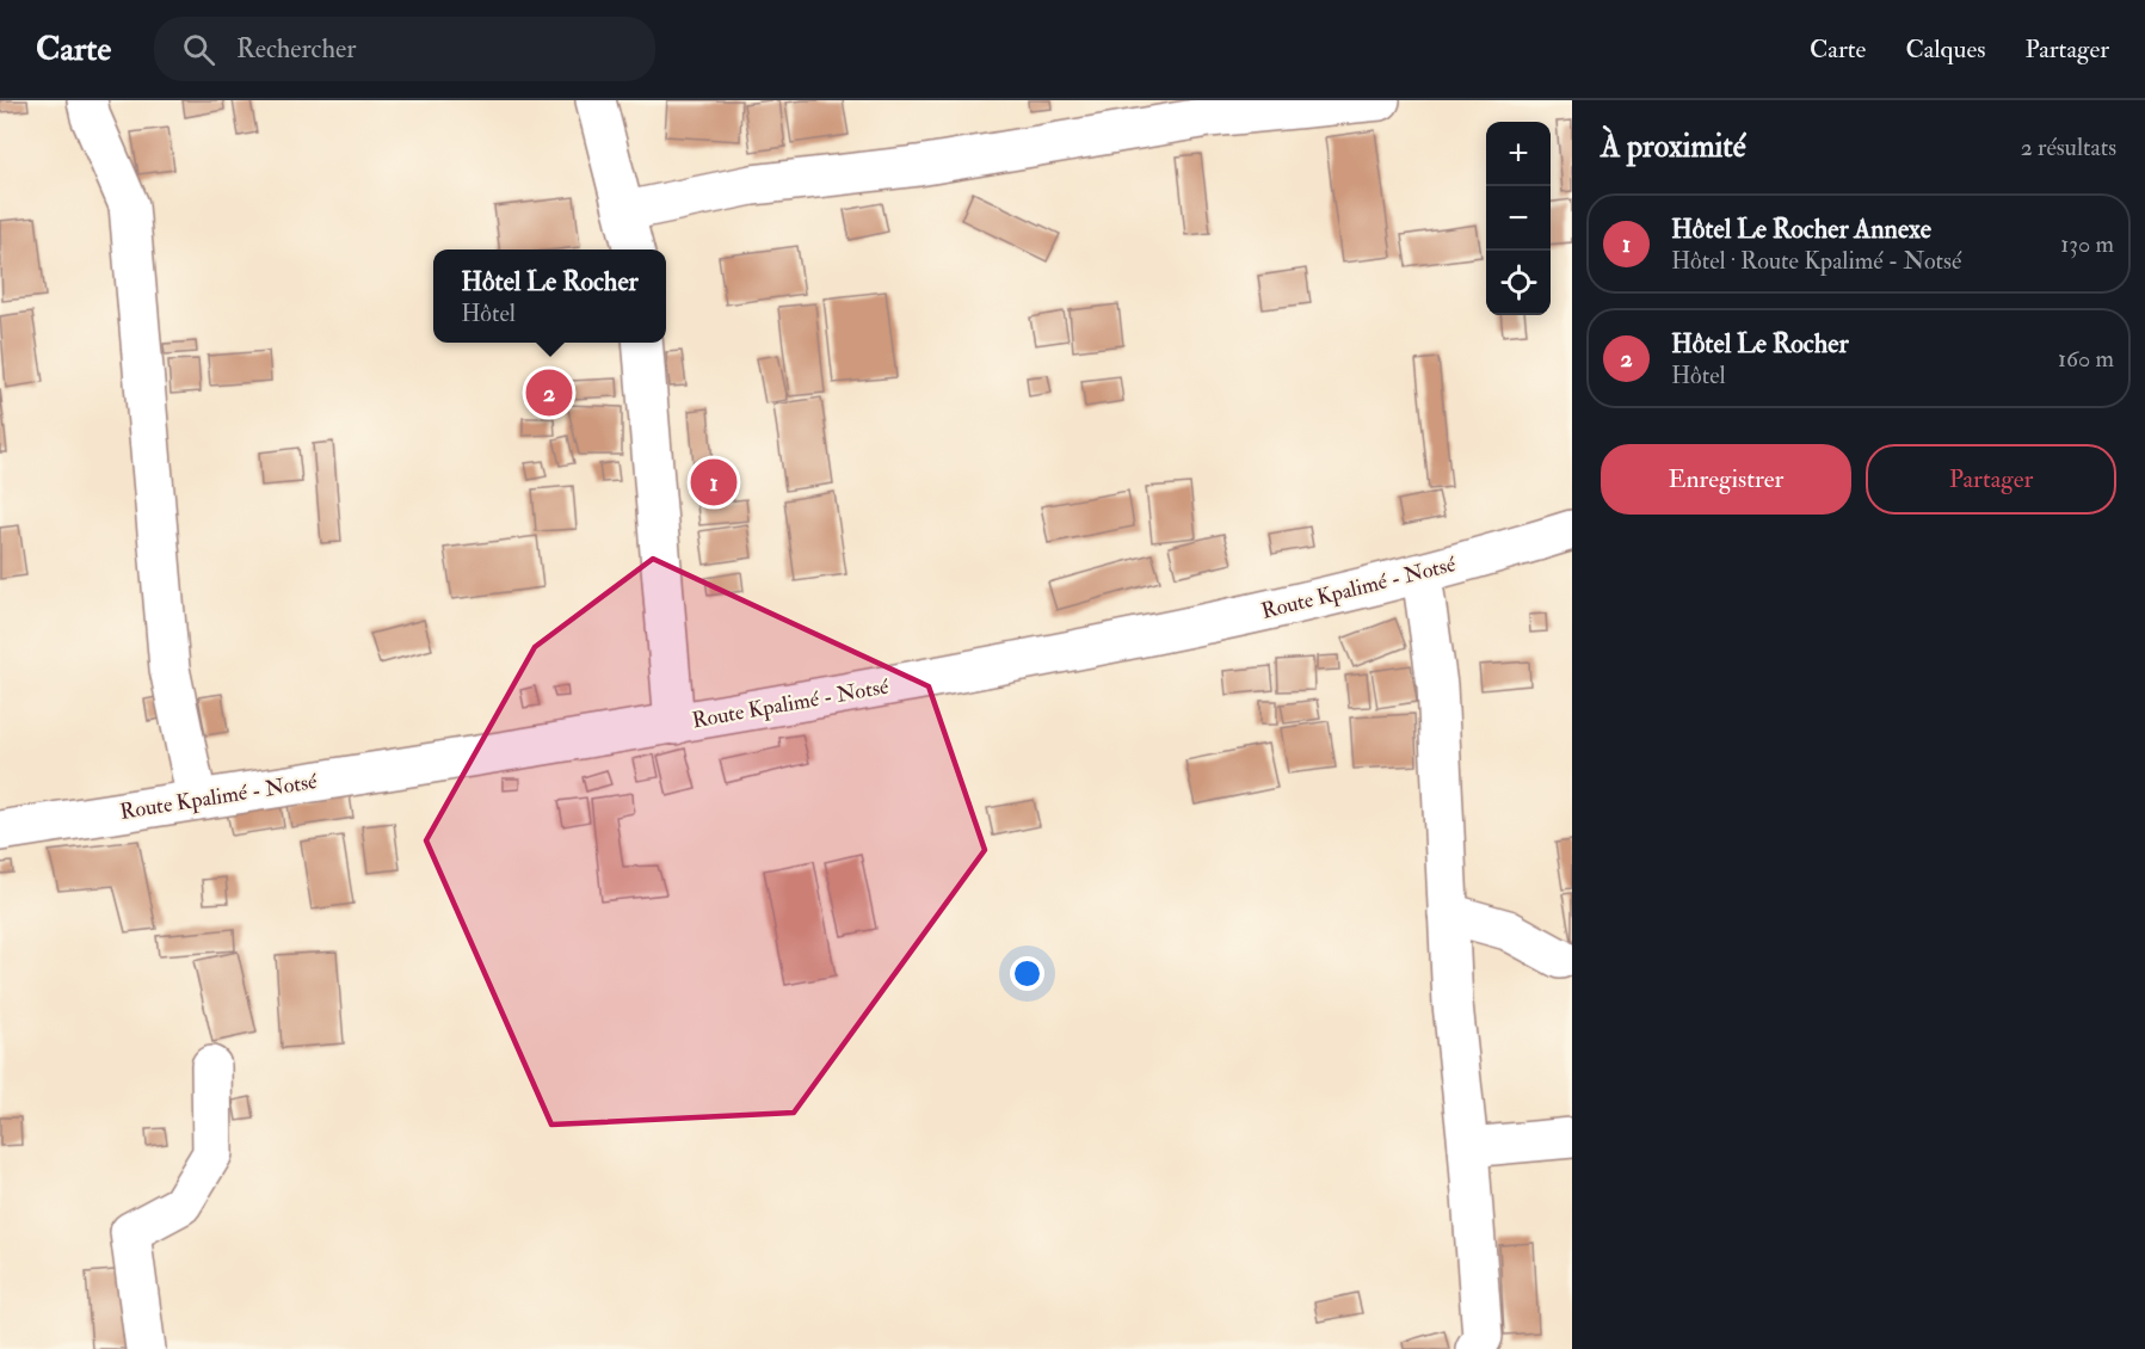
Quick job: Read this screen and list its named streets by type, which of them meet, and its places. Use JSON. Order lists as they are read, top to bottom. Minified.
{"streets":{"street":["Route Kpalimé - Notsé"]},"page":{"header":"Carte","search":"Rechercher","nav":["Carte","Calques","Partager"],"heading":["À proximité","2 résultats"],"map_buttons":["+","−"],"list":[{"mark":"1","name":"Hôtel Le Rocher Annexe","note":"Hôtel · Route Kpalimé - Notsé","value":"130 m"},{"mark":"2","name":"Hôtel Le Rocher","note":"Hôtel","value":"160 m"}],"popup":["Hôtel Le Rocher","Hôtel"],"pins":["2","1"],"buttons":["Enregistrer","Partager"]}}
